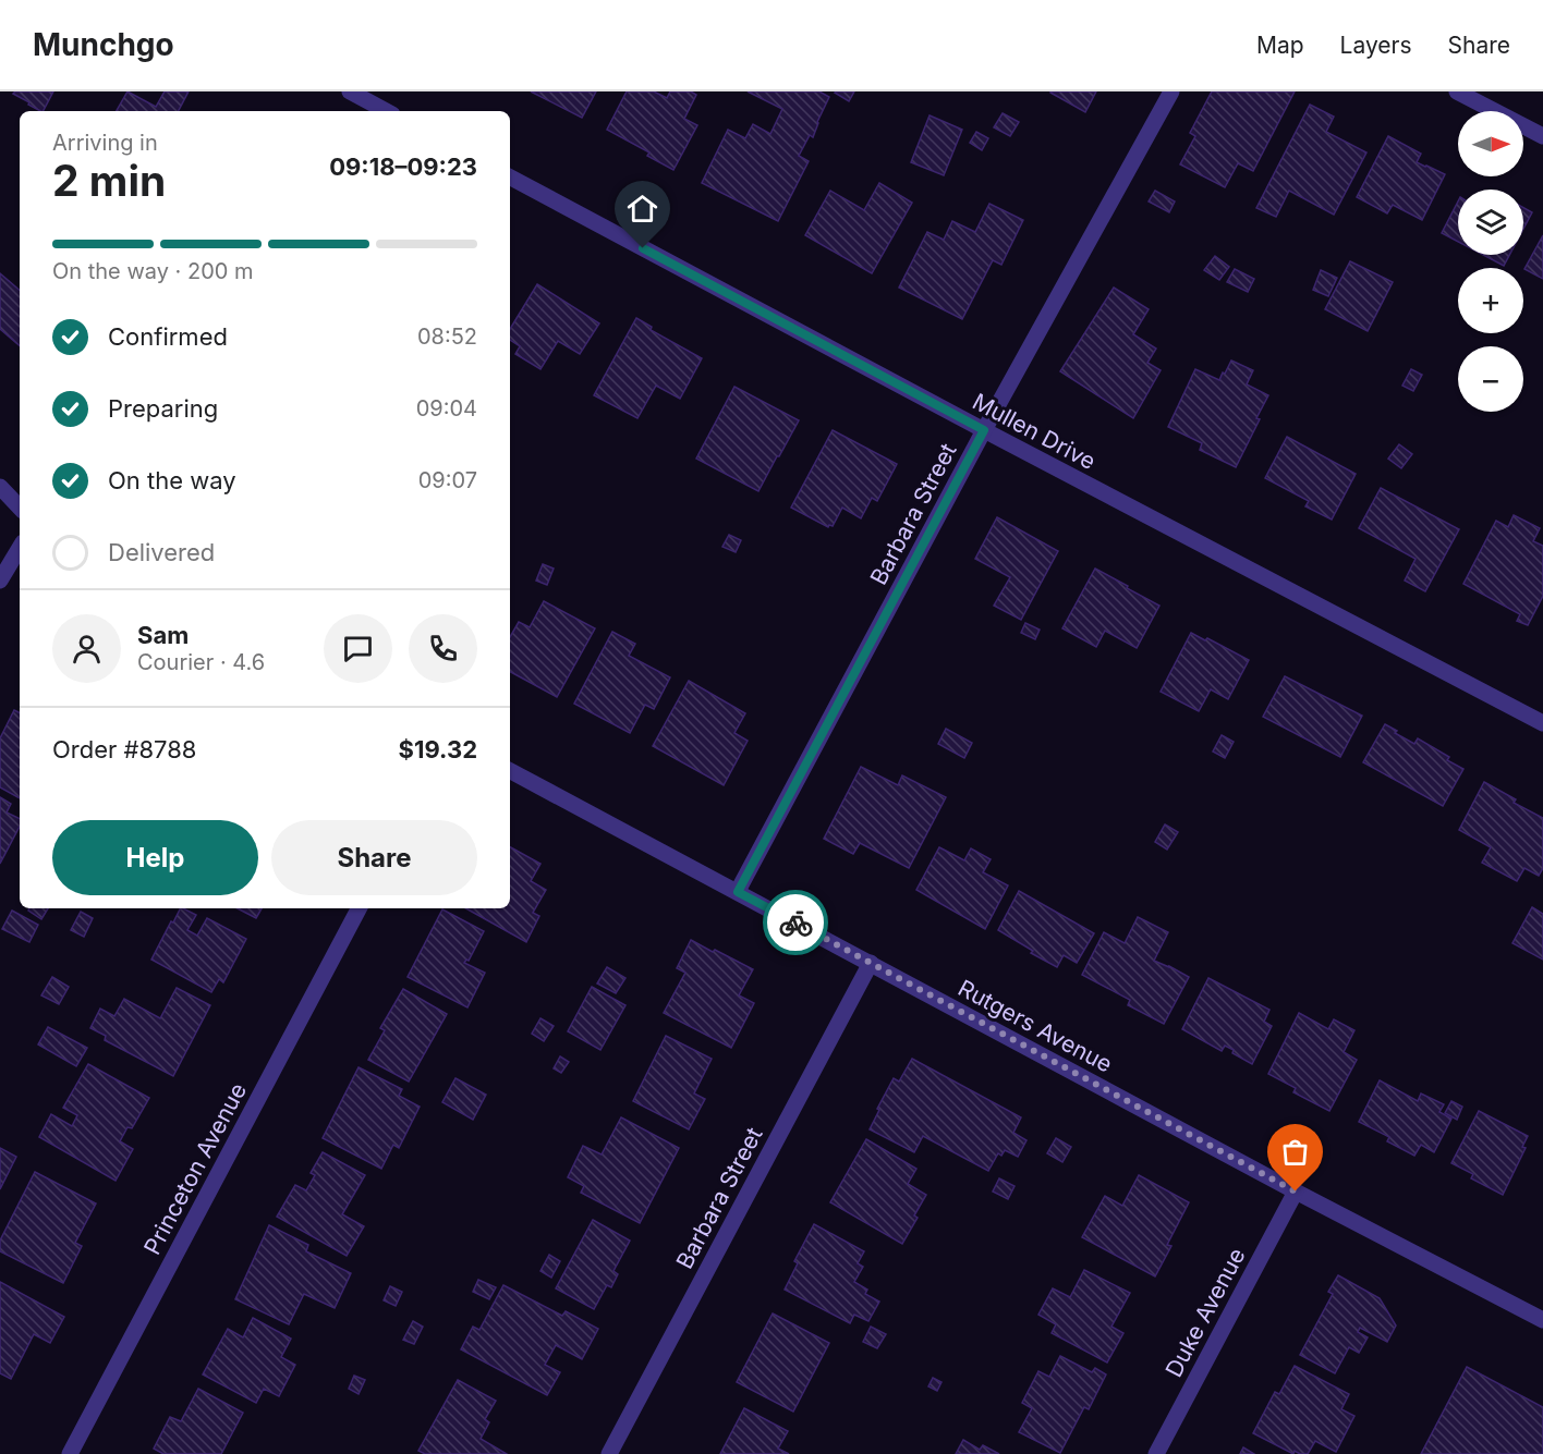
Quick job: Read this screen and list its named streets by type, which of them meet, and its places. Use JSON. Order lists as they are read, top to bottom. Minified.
{"streets":{"street":["Mullen Drive","Barbara Street","Rutgers Avenue","Princeton Avenue","Duke Avenue"]},"crossings":[["Mullen Drive","Barbara Street"],["Barbara Street","Rutgers Avenue"],["Rutgers Avenue","Duke Avenue"]],"north":"right","page":{"header":"Munchgo","nav":["Map","Layers","Share"],"map_buttons":["+","−"],"heading":["2 min","Arriving in","09:18–09:23"],"panel":["Sam","Courier · 4.6","Order #8788","$19.32"],"bar":"On the way · 200 m","list":[["Confirmed","08:52"],["Preparing","09:04"],["On the way","09:07"],"Delivered"],"buttons":["Help","Share"]}}
